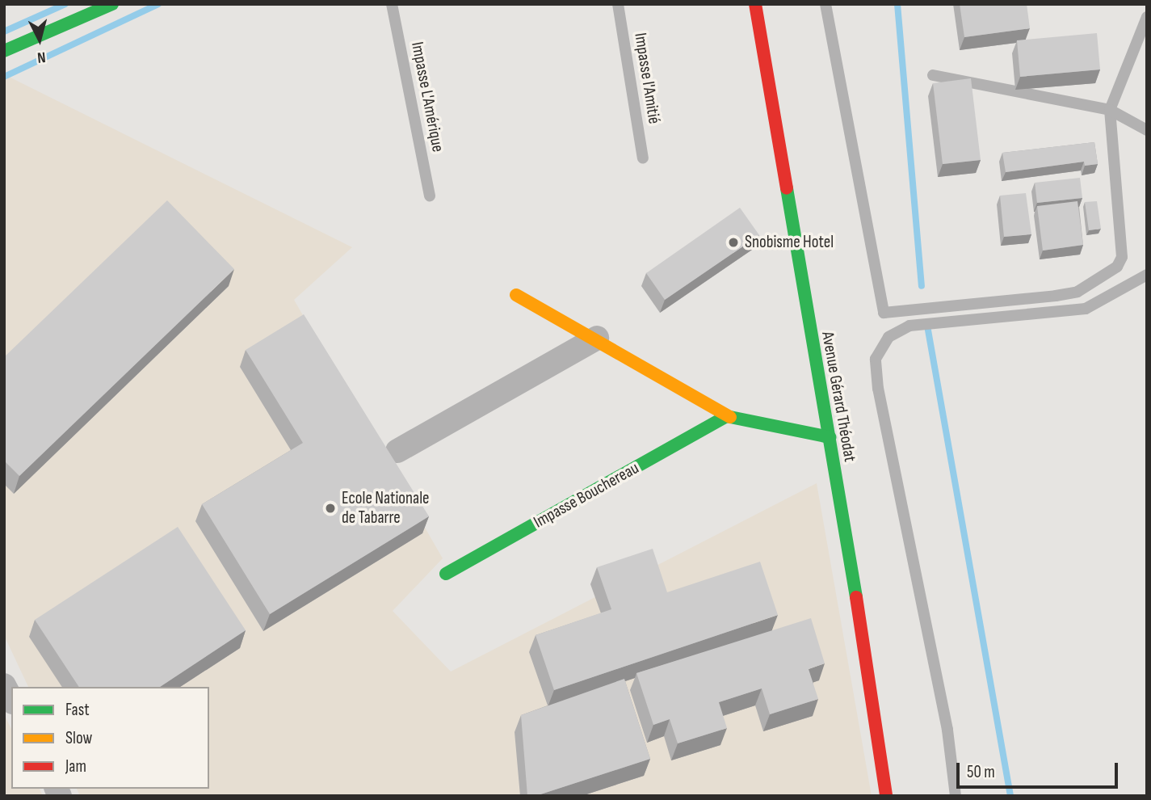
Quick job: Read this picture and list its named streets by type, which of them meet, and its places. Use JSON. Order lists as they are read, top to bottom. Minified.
{"streets":{"street":["Avenue Gérard Théodat","Impasse Bouchereau"],"lane":["Impasse l'Amitié","Impasse L'Amérique"]},"places":["Snobisme Hotel","Ecole Nationale de Tabarre"],"legend":["Fast","Slow","Jam"],"scale_bar":"50 m","north":"bottom"}
